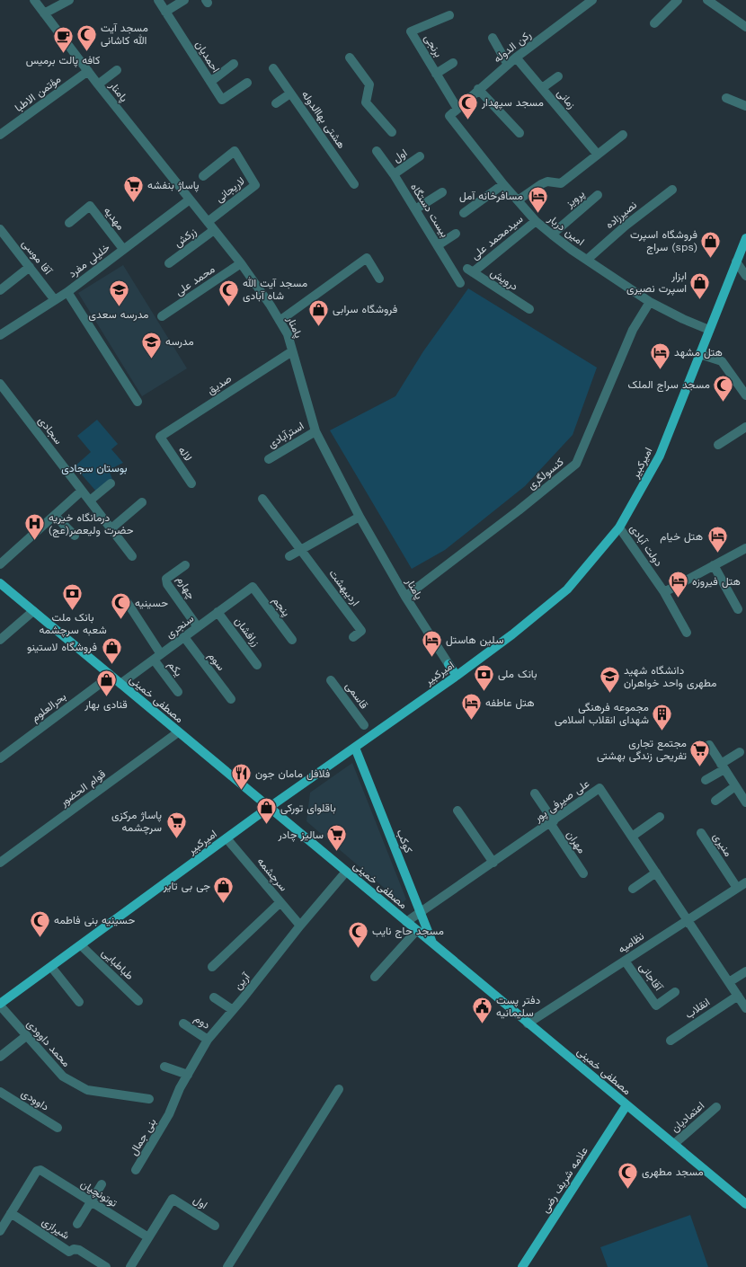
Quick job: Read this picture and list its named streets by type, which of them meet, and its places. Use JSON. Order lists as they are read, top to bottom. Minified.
{"streets":{"main road":["امیرکبیر","مصطفی خمینی","کوکب","علامه شریف رضی"],"street":["برنجی","رکن الدوله","احمدیان","پامنار","مؤتمن الاطبا","زمانی","هشتی بهاالدوله","اول","لاریجانی","پرویز","بیست دستگاه","نصیرزاده","مهدیه","امین دربار","زرکش","سیدمحمد علی","آقا موسی","خلیلی مفرد","درویش","محمد علی","صدیق","سجادی","استرآبادی","لاله","کنسولگری","دولت آبادی","چهارم","اردیبهشت","پنجم","سنجری","زرافشان","سوم","یکم","قاسمی","بحرالعلوم","قوام الحضور","علی صیرفی پور","مهران","منیری","سرچشمه","نظامیه","طباطبایی","آقاجانی","آرین","انقلاب","دوم","محمد داوودی","داوودی","اعتمادیان","بنی جمال","توتونچیان","شیرازی"]},"crossings":[["برنجی","رکن الدوله"],["رکن الدوله","زمانی"],["رکن الدوله","امین دربار"],["پامنار","مؤتمن الاطبا"],["پامنار","لاریجانی"],["پامنار","زرکش"],["پامنار","خلیلی مفرد"],["پامنار","محمد علی"],["پامنار","صدیق"],["پامنار","استرآبادی"],["پامنار","کنسولگری"],["اول","بیست دستگاه"],["اول","توتونچیان"],["پرویز","امین دربار"],["نصیرزاده","امین دربار"],["مهدیه","خلیلی مفرد"],["امین دربار","سیدمحمد علی"],["امین دربار","امیرکبیر"],["امین دربار","کنسولگری"],["سیدمحمد علی","درویش"],["آقا موسی","خلیلی مفرد"],["صدیق","لاله"],["امیرکبیر","دولت آبادی"],["امیرکبیر","مصطفی خمینی"],["امیرکبیر","کوکب"],["امیرکبیر","سرچشمه"],["امیرکبیر","طباطبایی"],["امیرکبیر","محمد داوودی"],["چهارم","سنجری"],["پنجم","سنجری"],["سنجری","زرافشان"],["سنجری","سوم"],["سنجری","یکم"],["سنجری","مصطفی خمینی"],["مصطفی خمینی","بحرالعلوم"],["مصطفی خمینی","قوام الحضور"],["مصطفی خمینی","علی صیرفی پور"],["مصطفی خمینی","کوکب"],["مصطفی خمینی","نظامیه"],["مصطفی خمینی","آرین"],["مصطفی خمینی","اعتمادیان"],["مصطفی خمینی","علامه شریف رضی"],["علی صیرفی پور","کوکب"],["علی صیرفی پور","مهران"],["علی صیرفی پور","نظامیه"],["علی صیرفی پور","انقلاب"],["منیری","نظامیه"],["سرچشمه","آرین"],["نظامیه","آقاجانی"],["آرین","دوم"],["آرین","بنی جمال"],["توتونچیان","شیرازی"]],"parks":["بوستان سجادی"],"places":{"mosque":["مسجد آیت الله کاشانی","مسجد سپهدار","مسجد آیت الله شاه آبادی","مسجد سراج الملک","حسینیه","حسینیه بنی فاطمه","مسجد حاج نایب","مسجد مطهری"],"cafe":["کافه پالت برمیس"],"supermarket":["پاساژ بنفشه","مجتمع تجاری تفریحی زندگی بهشتی","پاساژ مرکزی سرچشمه","سالیز چادر"],"hotel":["مسافرخانه آمل","هتل مشهد","هتل خیام","هتل فیروزه","سلین هاستل","هتل عاطفه"],"shop":["فروشگاه اسپرت سراج (sps)","ابزار اسپرت نصیری","فروشگاه سرابی","فروشگاه لاستینو","قنادی بهار","باقلوای تورکی","جی بی تایر"],"school or university":["مدرسه سعدی","مدرسه","دانشگاه شهید مطهری واحد خواهران"],"hospital":["درمانگاه خیریه حضرت ولیعصر(عج)"],"bank":["بانک ملت شعبه سرچشمه","بانک ملی"],"building":["مجموعه فرهنگی شهدای انقلاب اسلامی"],"restaurant":["فلافل مامان جون"],"public building":["دفتر پست سلیمانیه"]}}
